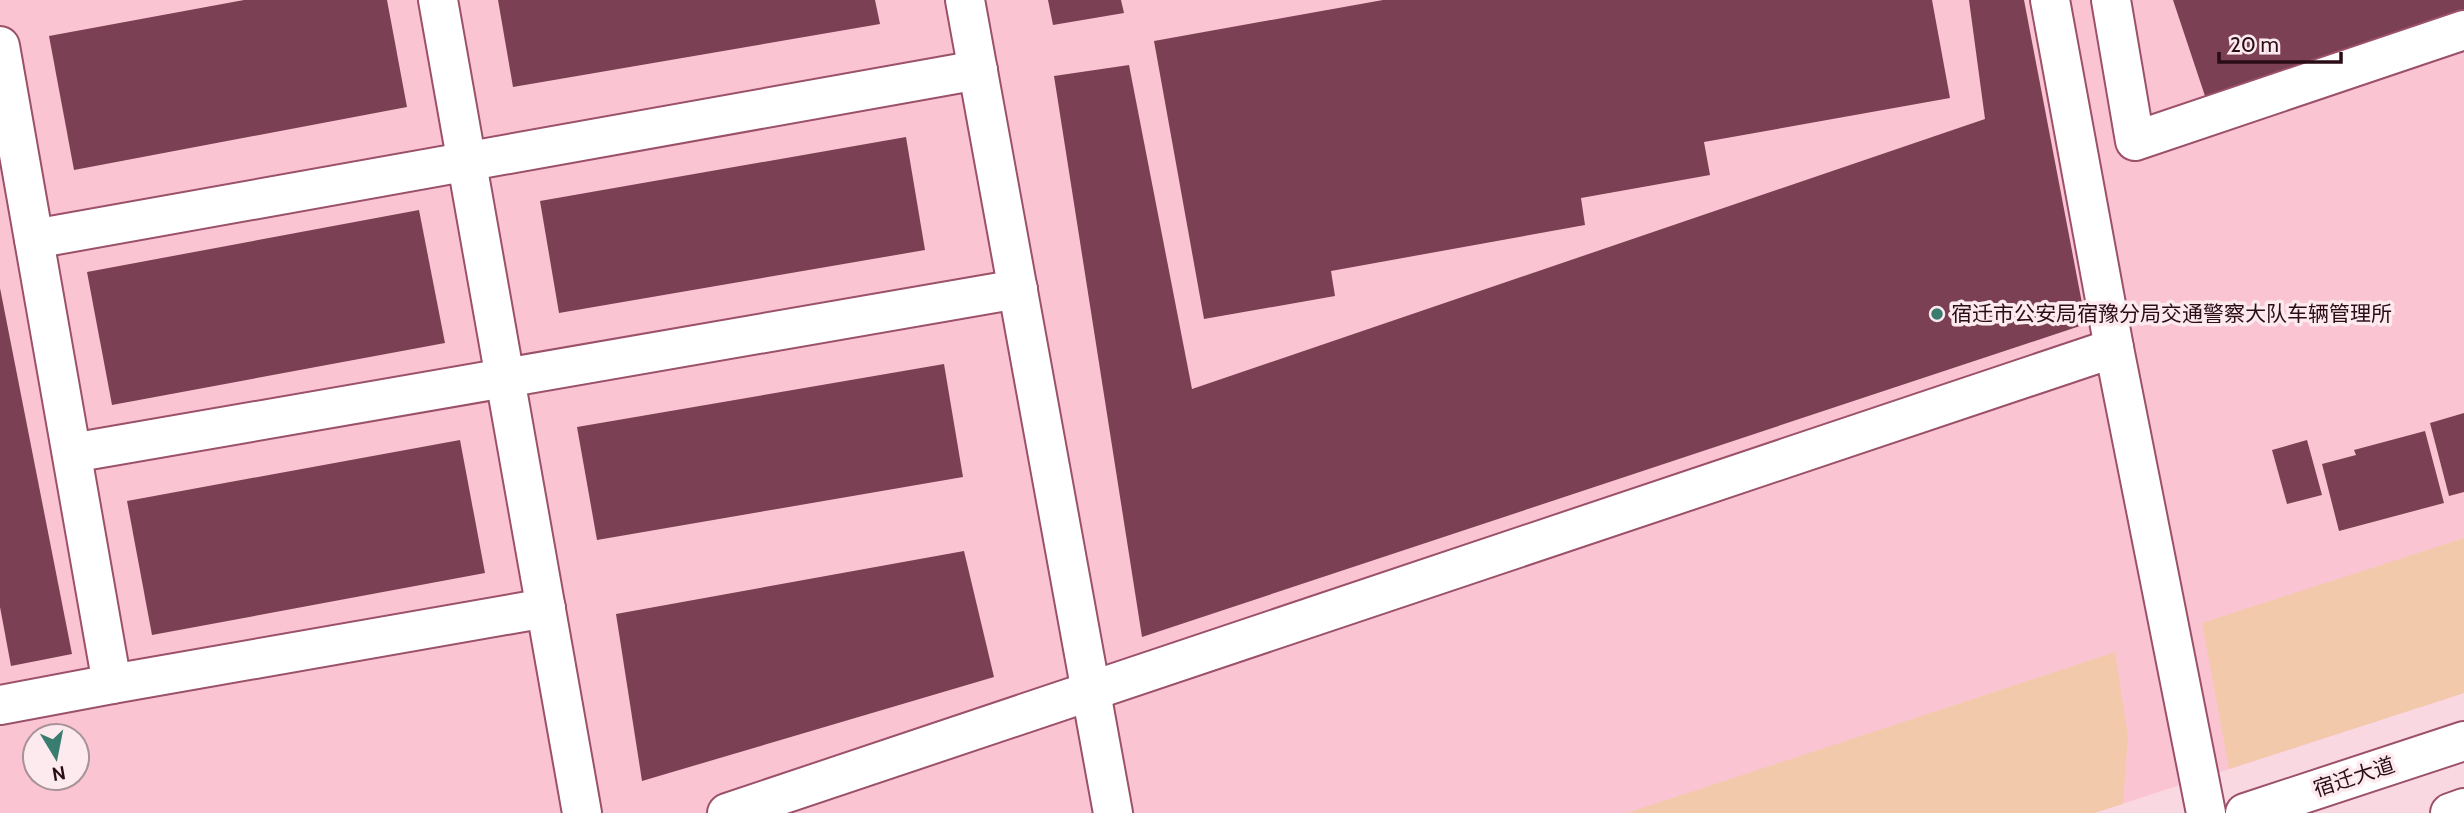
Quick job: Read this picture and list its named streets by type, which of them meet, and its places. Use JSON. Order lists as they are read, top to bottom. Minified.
{"streets":{"main road":["宿迁大道"]},"places":["宿迁市公安局宿豫分局交通警察大队车辆管理所"],"scale_bar":"20 m","north":"bottom"}
